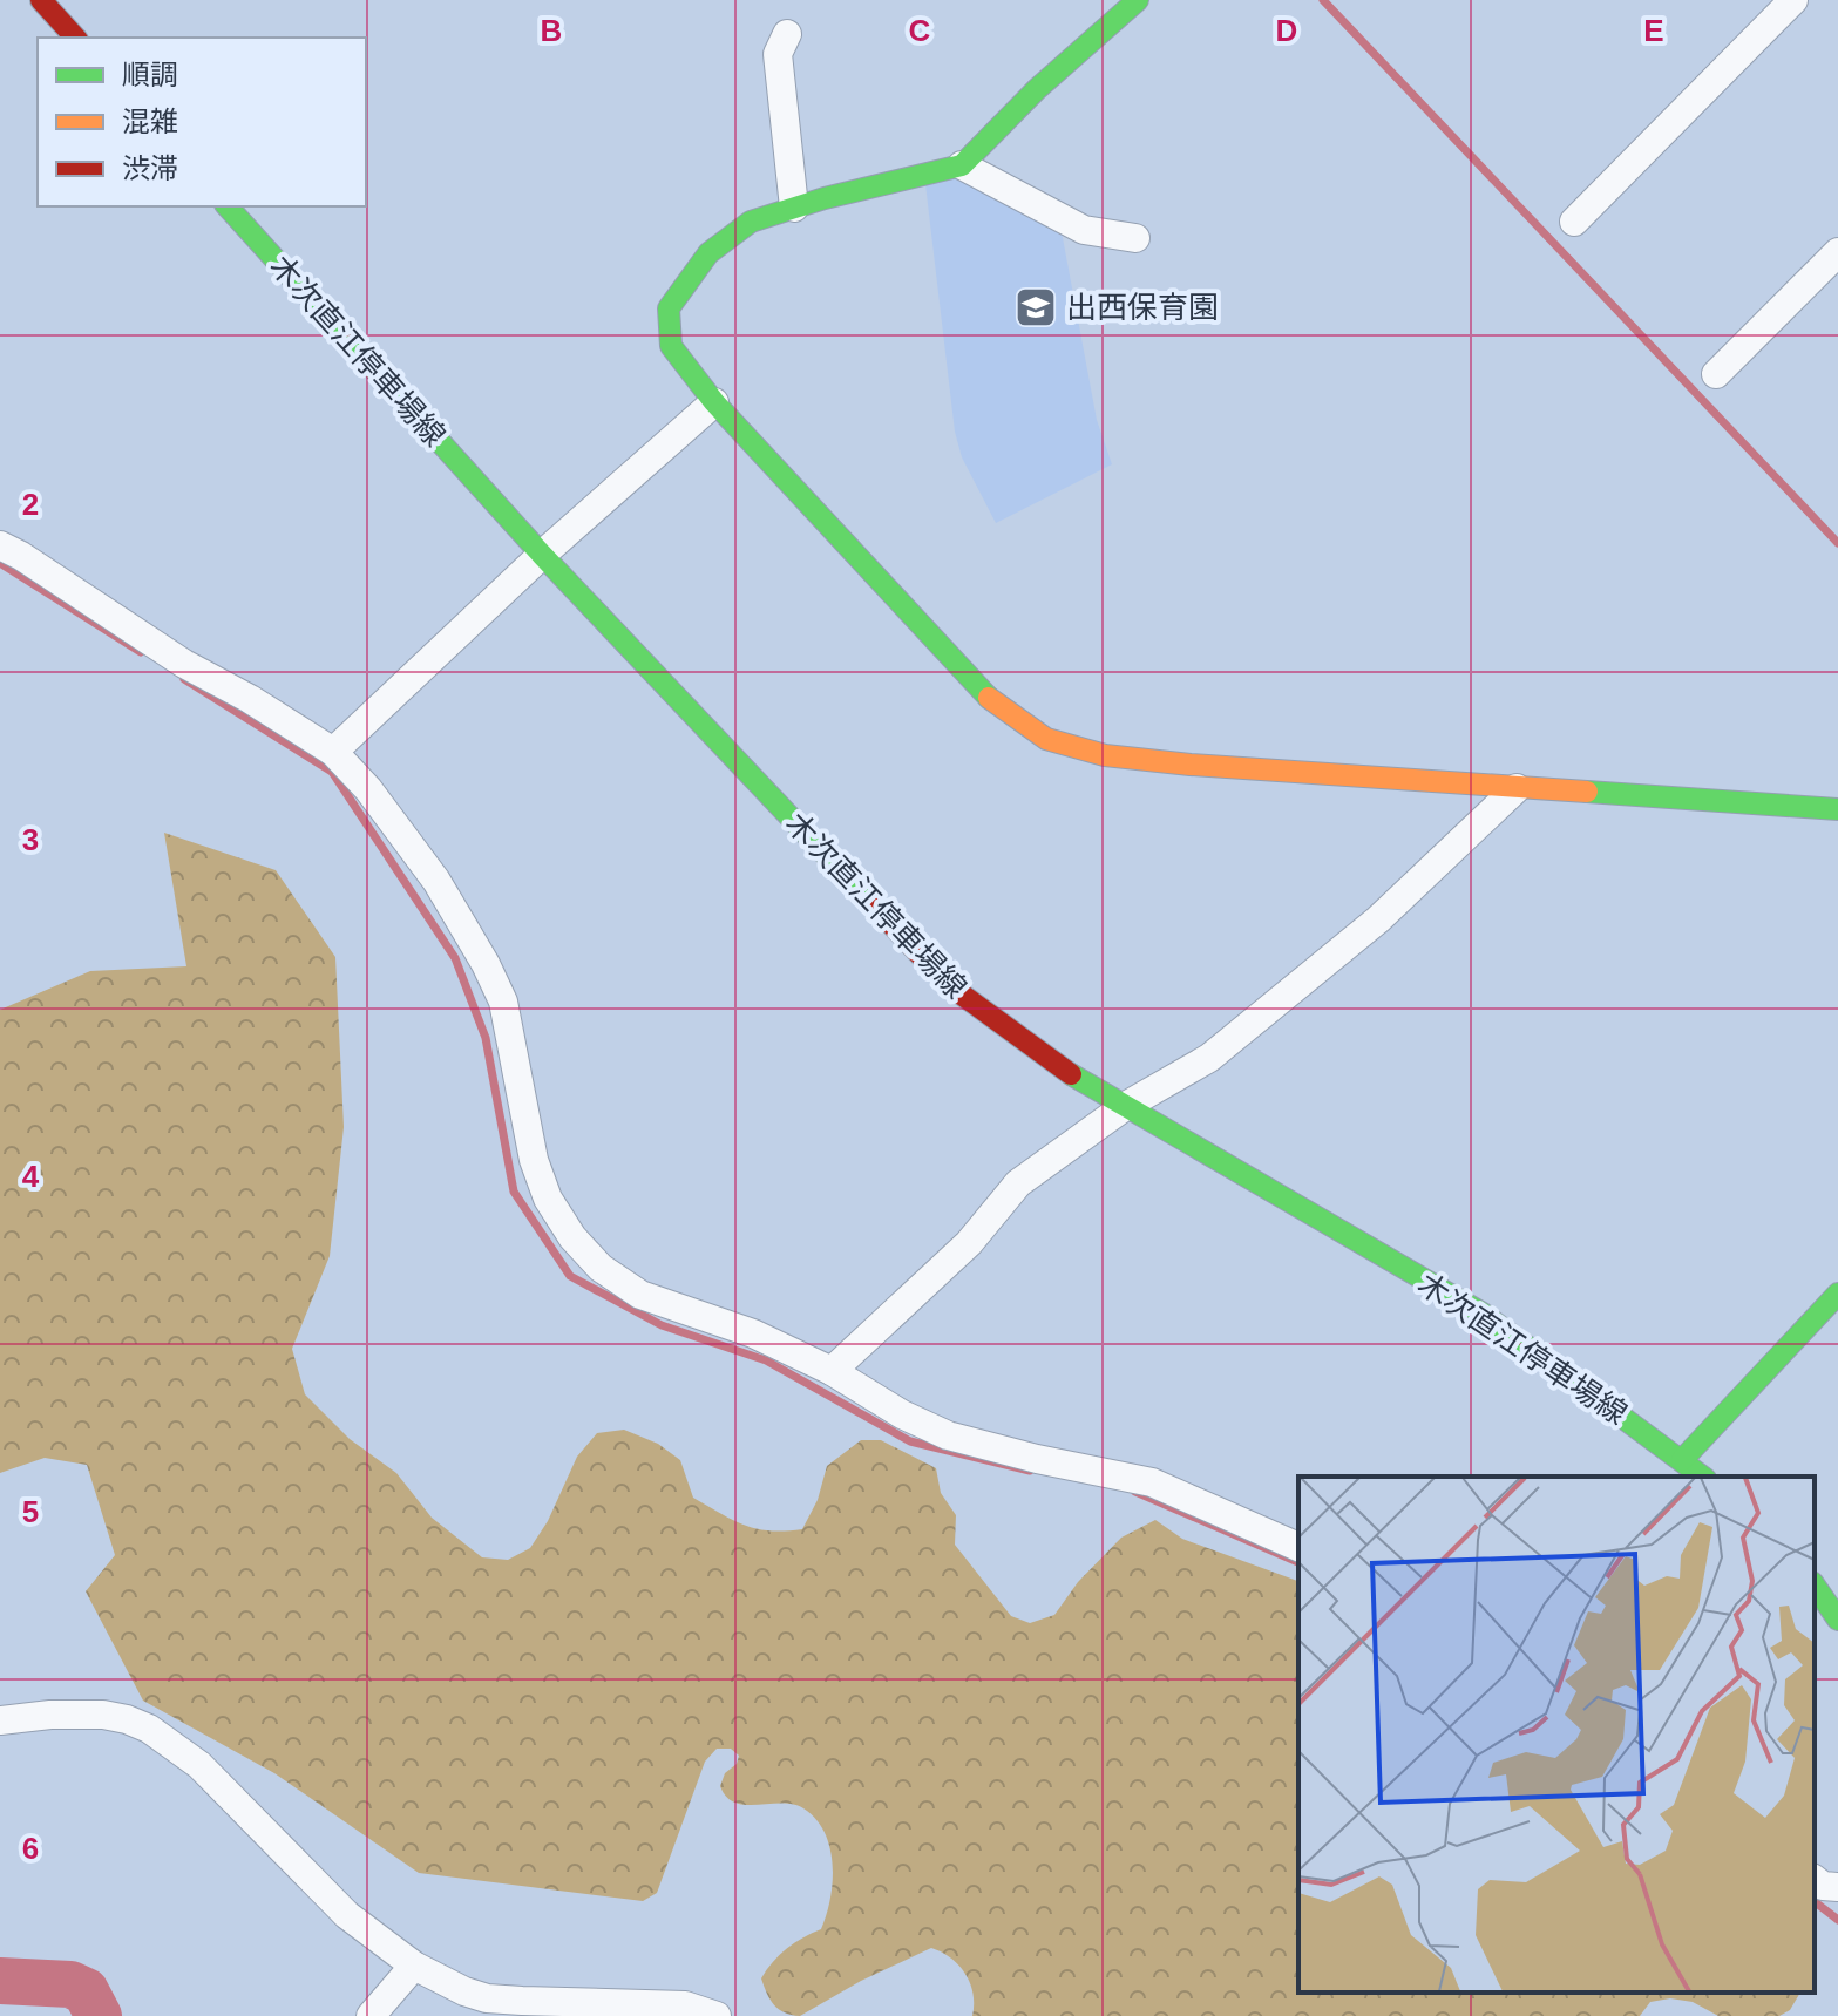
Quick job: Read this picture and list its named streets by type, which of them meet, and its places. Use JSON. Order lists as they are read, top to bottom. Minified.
{"streets":{"street":["木次直江停車場線"]},"places":{"school or university":["出西保育園"]},"legend":["順調","混雑","渋滞"],"grid":{"columns":["B","C","D","E"],"rows":["2","3","4","5","6"]}}
